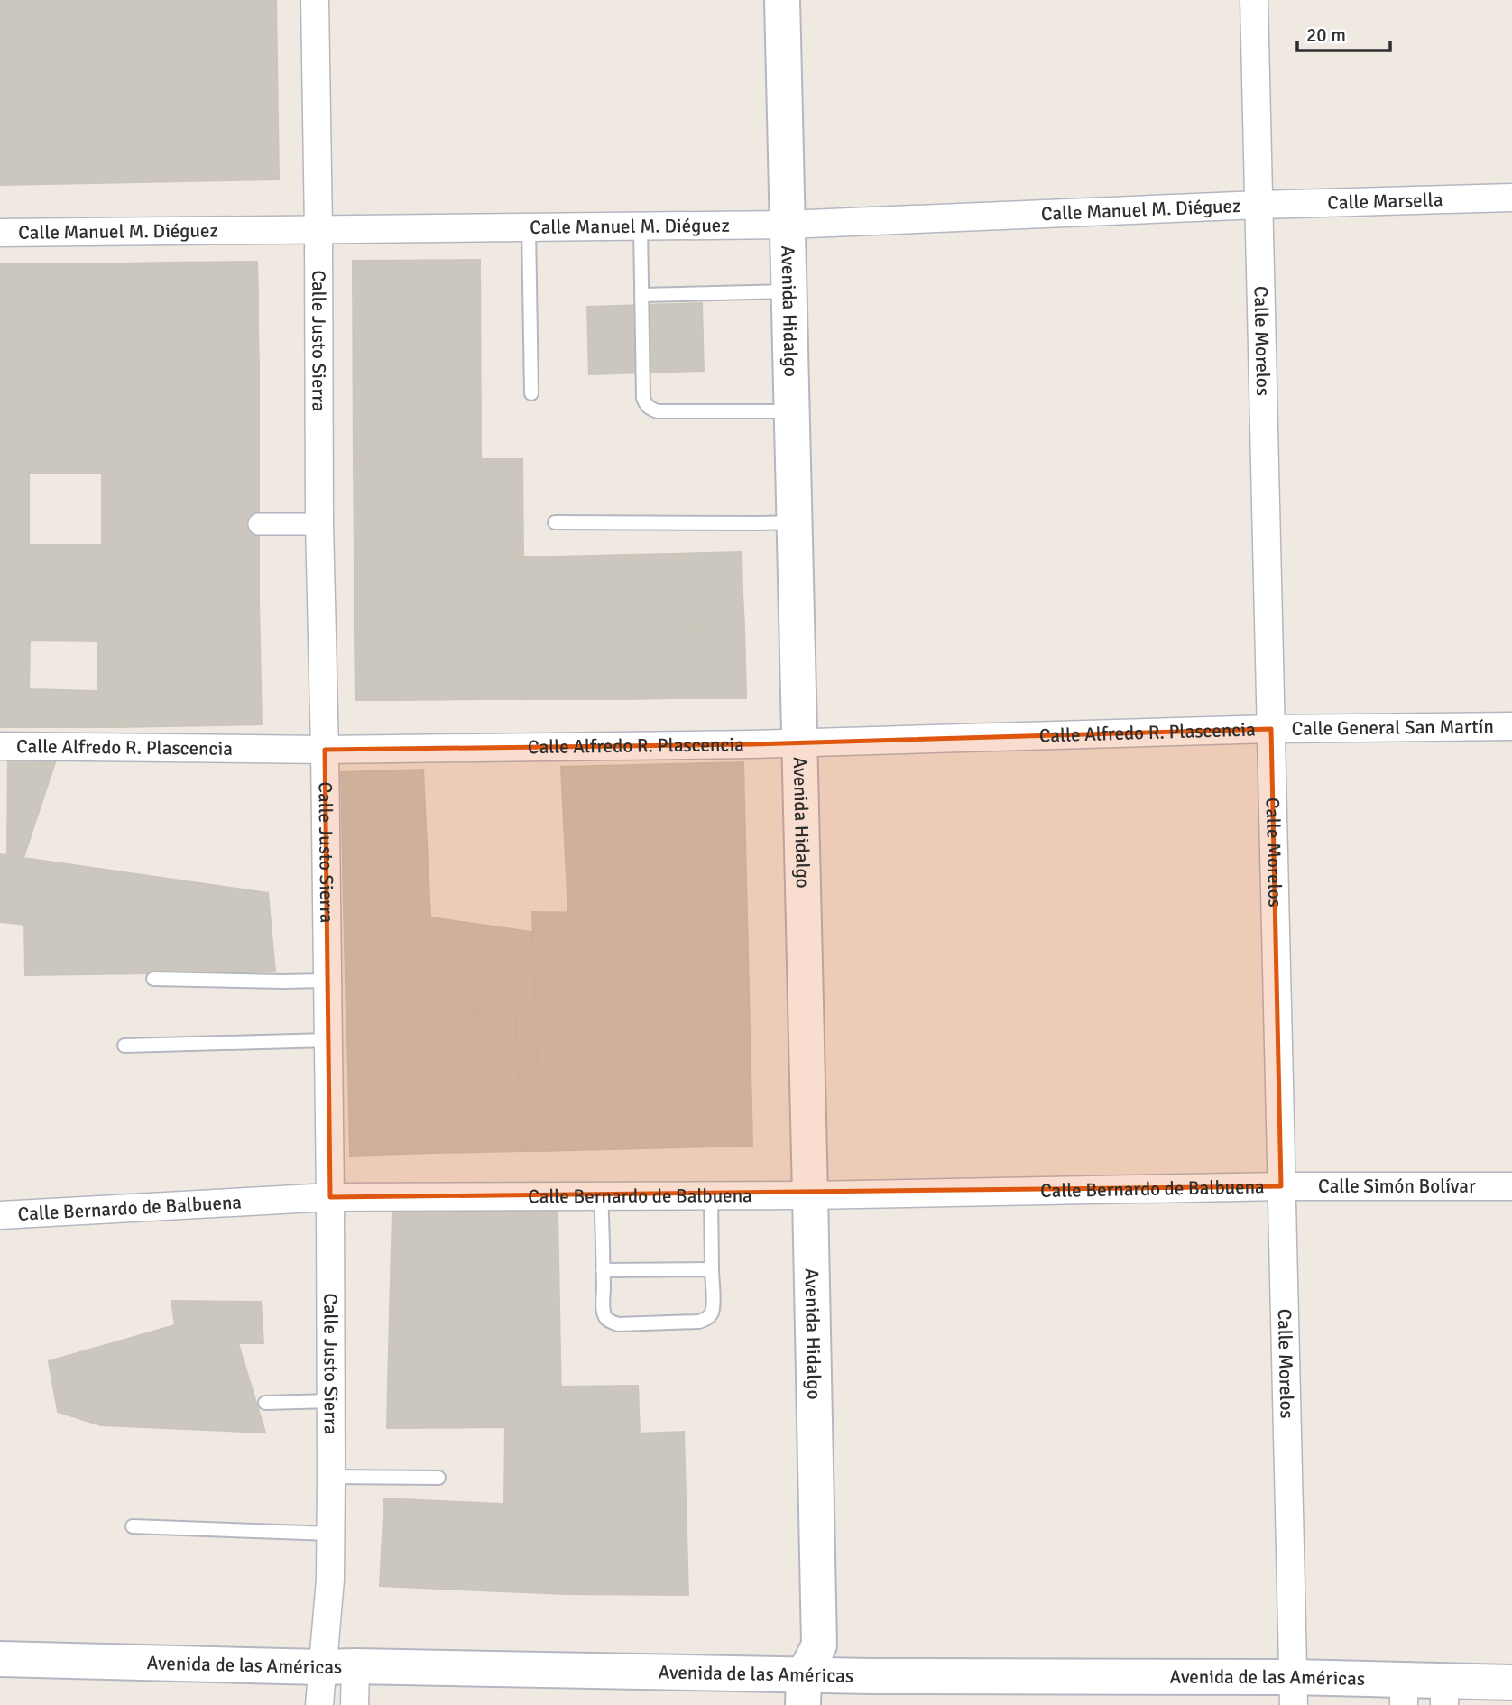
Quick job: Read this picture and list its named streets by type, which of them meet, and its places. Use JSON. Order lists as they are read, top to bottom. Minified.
{"streets":{"main road":["Avenida Hidalgo","Avenida de las Américas"],"street":["Calle Marsella","Calle Manuel M. Diéguez","Calle Justo Sierra","Calle Morelos","Calle General San Martín","Calle Alfredo R. Plascencia","Calle Simón Bolívar","Calle Bernardo de Balbuena"]},"crossings":[["Calle Marsella","Calle Manuel M. Diéguez"],["Calle Marsella","Calle Morelos"],["Calle Manuel M. Diéguez","Avenida Hidalgo"],["Calle Manuel M. Diéguez","Calle Justo Sierra"],["Calle Manuel M. Diéguez","Calle Morelos"],["Avenida Hidalgo","Calle Alfredo R. Plascencia"],["Avenida Hidalgo","Calle Bernardo de Balbuena"],["Avenida Hidalgo","Avenida de las Américas"],["Calle Justo Sierra","Calle Alfredo R. Plascencia"],["Calle Justo Sierra","Calle Bernardo de Balbuena"],["Calle Justo Sierra","Avenida de las Américas"],["Calle Morelos","Calle General San Martín"],["Calle Morelos","Calle Alfredo R. Plascencia"],["Calle Morelos","Calle Simón Bolívar"],["Calle Morelos","Calle Bernardo de Balbuena"],["Calle Morelos","Avenida de las Américas"],["Calle General San Martín","Calle Alfredo R. Plascencia"],["Calle Simón Bolívar","Calle Bernardo de Balbuena"]],"scale_bar":"20 m"}
